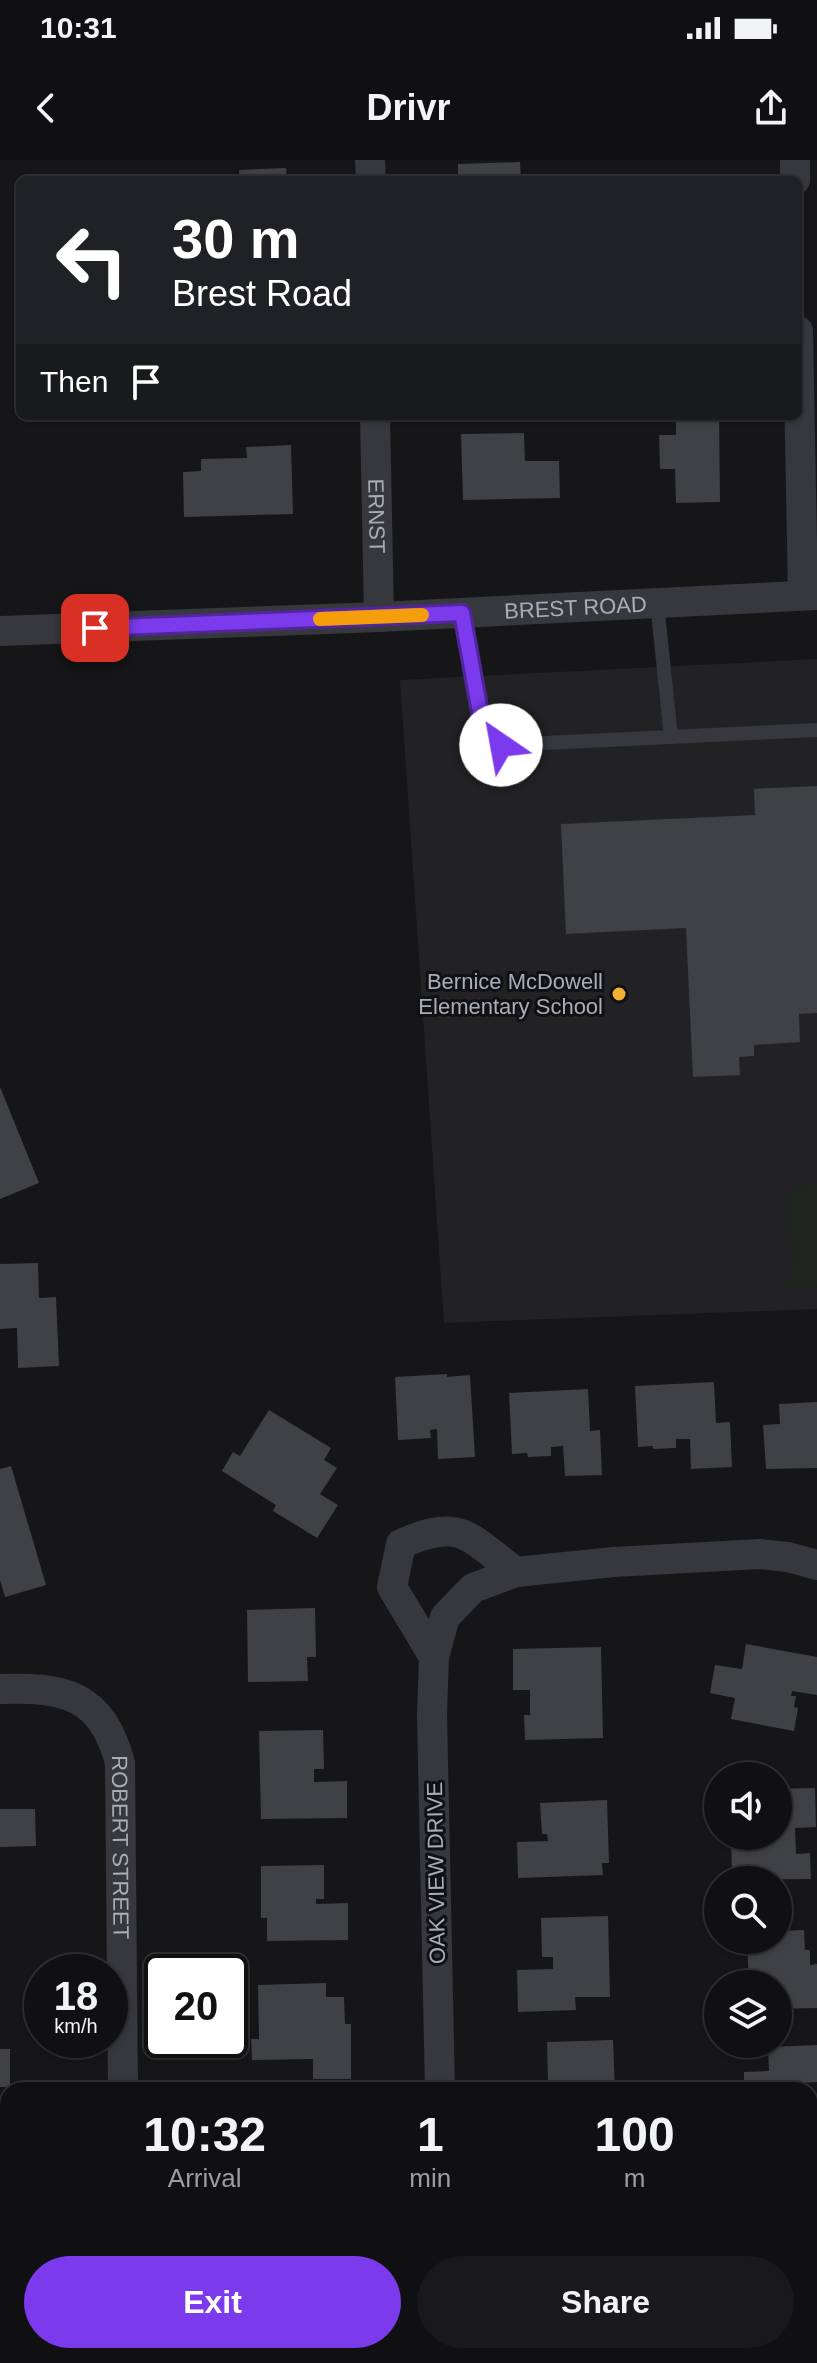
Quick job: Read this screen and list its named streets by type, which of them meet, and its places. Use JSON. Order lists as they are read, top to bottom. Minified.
{"streets":{"street":["ERNST","BREST ROAD","ROBERT STREET","OAK VIEW DRIVE"]},"crossings":[["ERNST","BREST ROAD"]],"places":["Bernice McDowell Elementary School"],"page":{"status":"10:31","header":"Drivr","turn":["30 m","Brest Road"],"then":"Then","speed":"18 km/h","limit":"20","eta":["10:32","Arrival","1","min","100","m"],"buttons":["Exit","Share"]}}
